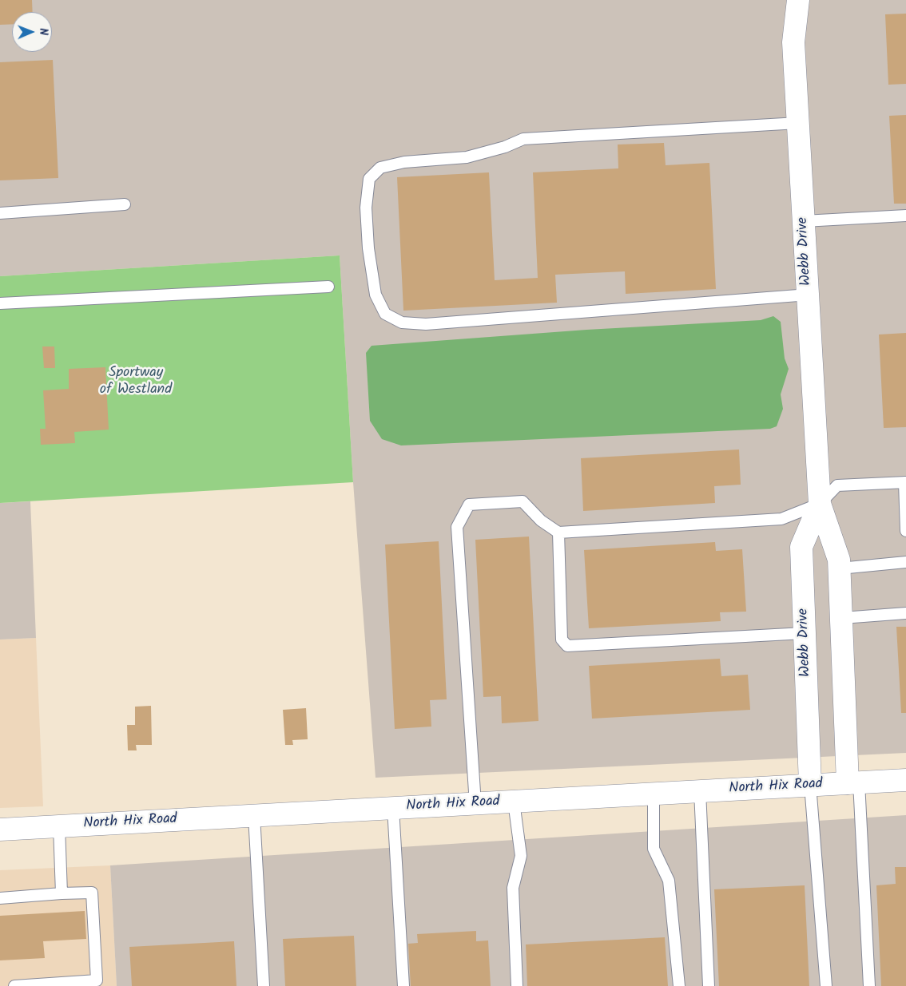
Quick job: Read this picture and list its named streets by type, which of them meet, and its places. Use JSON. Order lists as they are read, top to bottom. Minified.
{"streets":{"street":["Webb Drive","North Hix Road"]},"crossings":[["Webb Drive","North Hix Road"]],"parks":["Sportway of Westland"],"north":"right"}
